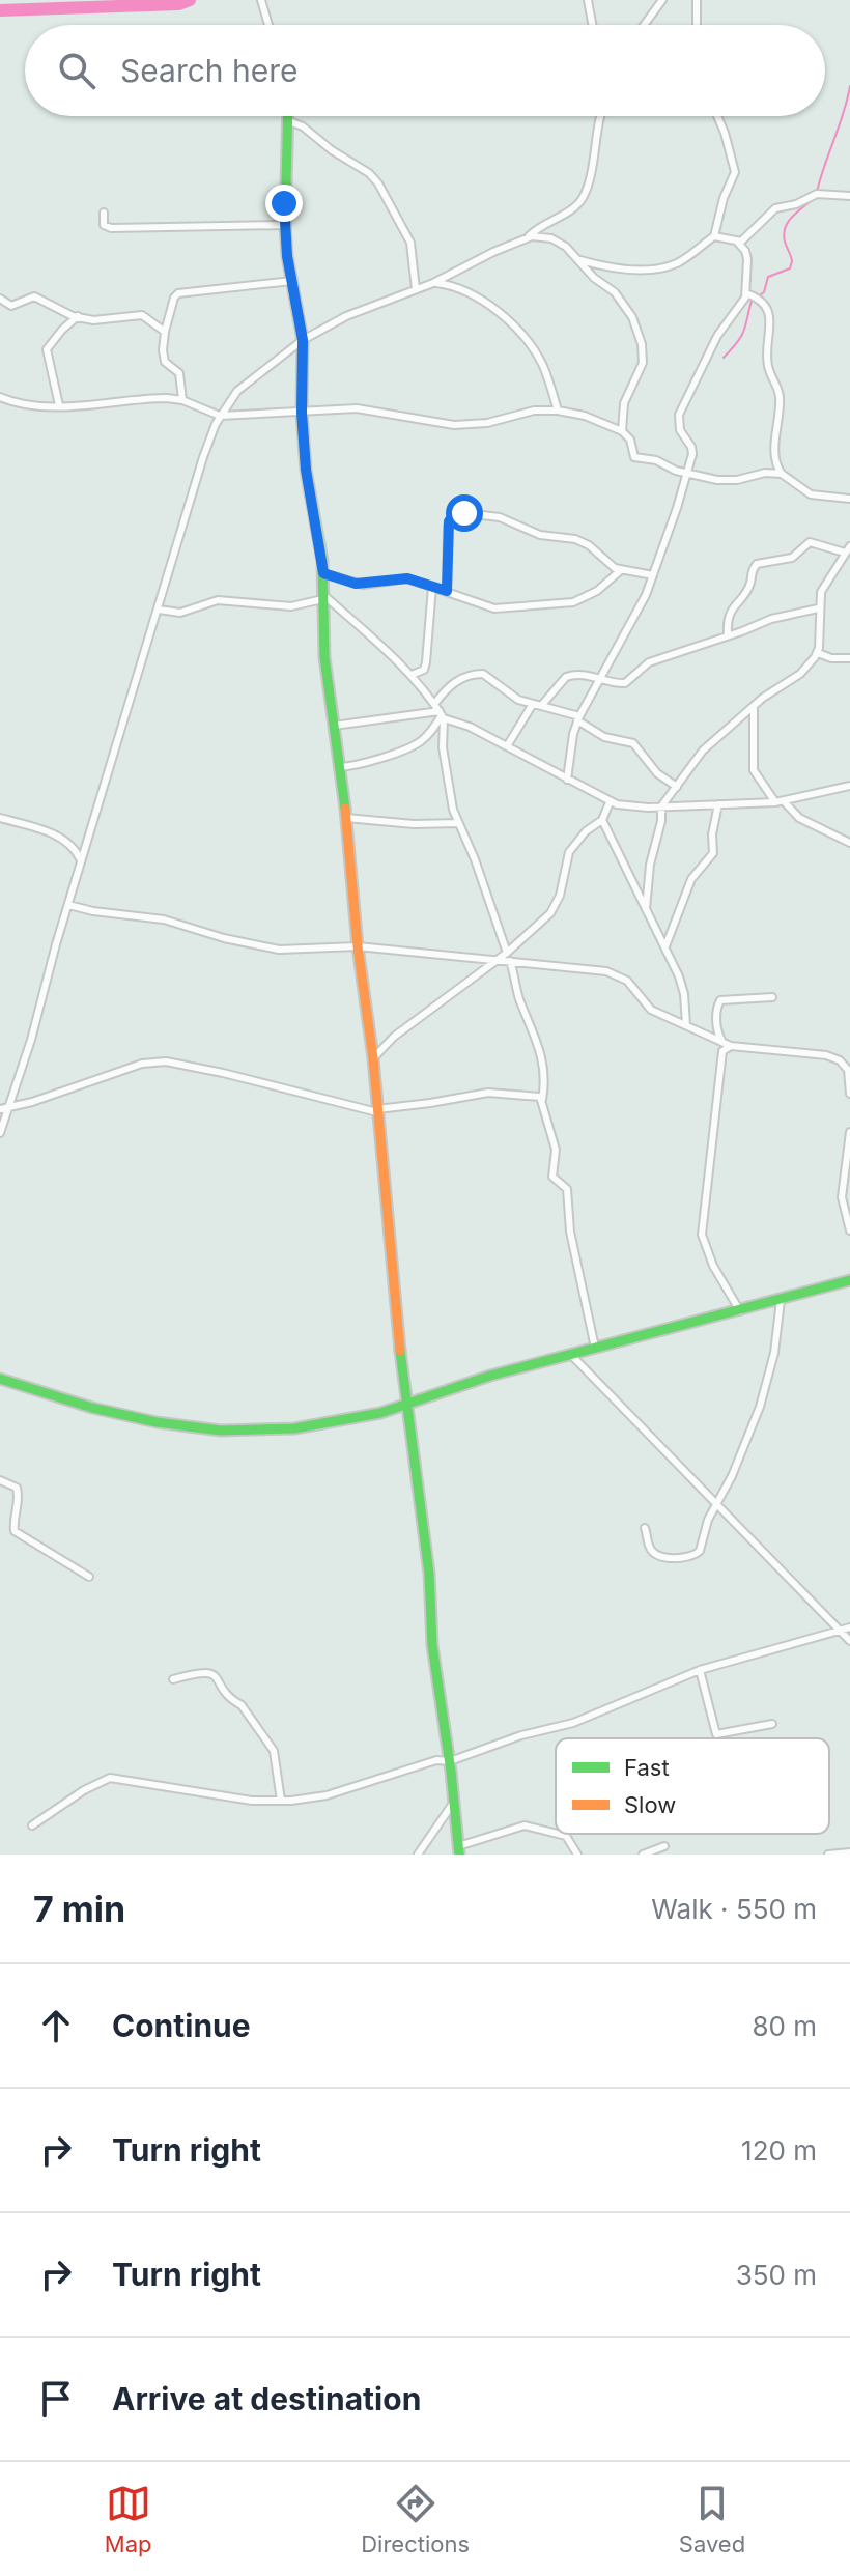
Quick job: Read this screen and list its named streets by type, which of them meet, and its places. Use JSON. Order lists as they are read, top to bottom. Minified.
{"legend":["Fast","Slow"],"page":{"search":"Search here","heading":["7 min","Walk · 550 m"],"list":[["Continue","80 m"],["Turn right","120 m"],["Turn right","350 m"],"Arrive at destination"],"nav":["Map","Directions","Saved"]}}
